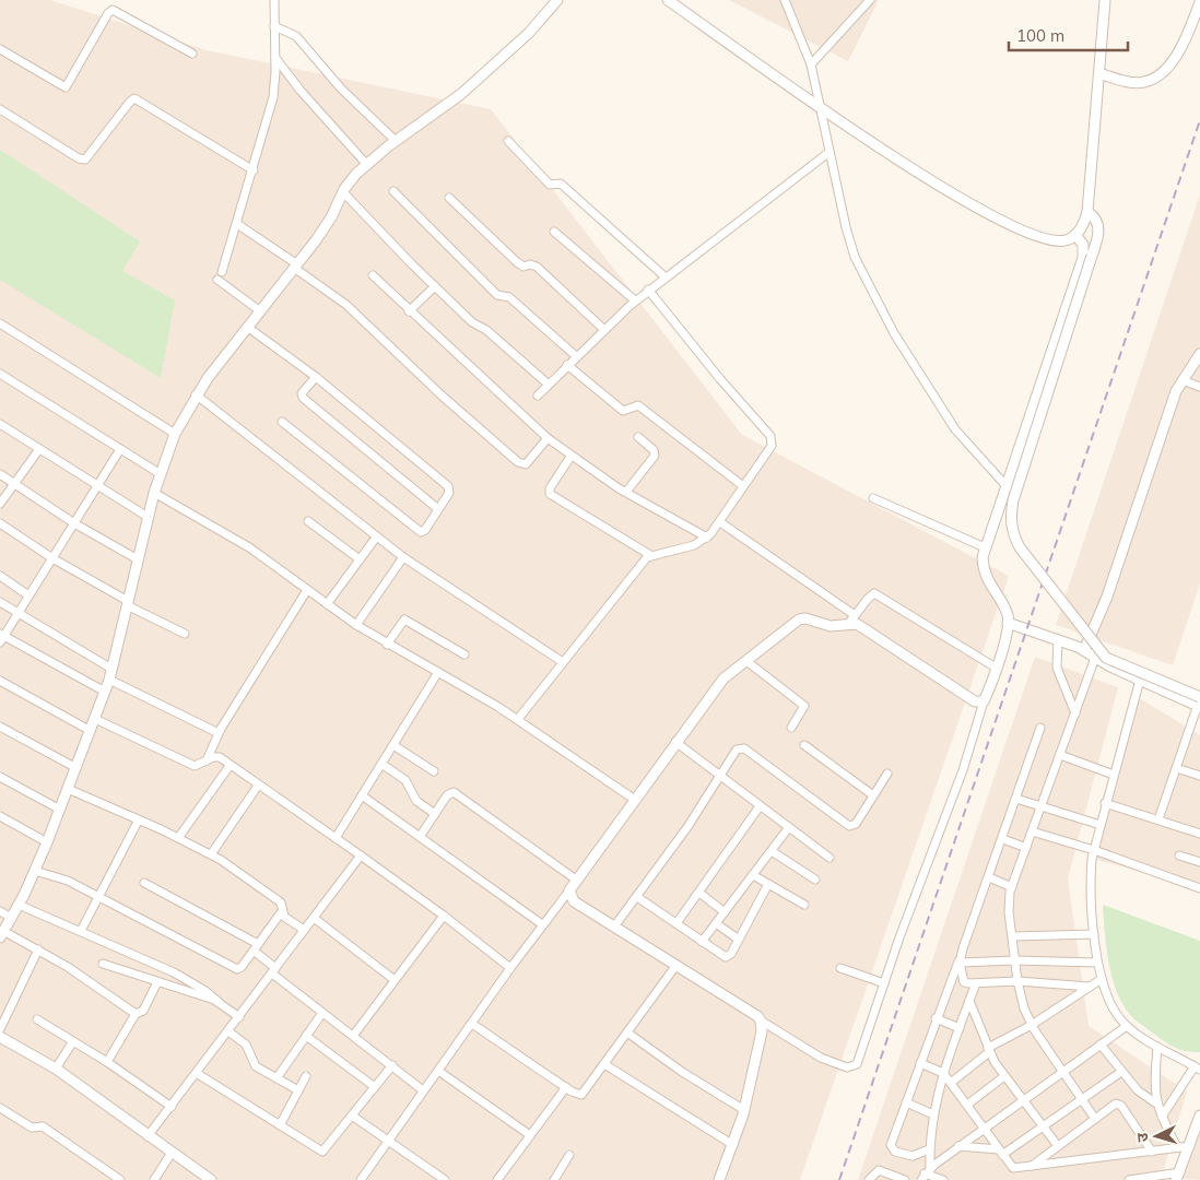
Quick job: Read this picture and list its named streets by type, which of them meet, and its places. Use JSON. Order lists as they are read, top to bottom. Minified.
{"scale_bar":"100 m","north":"left"}
